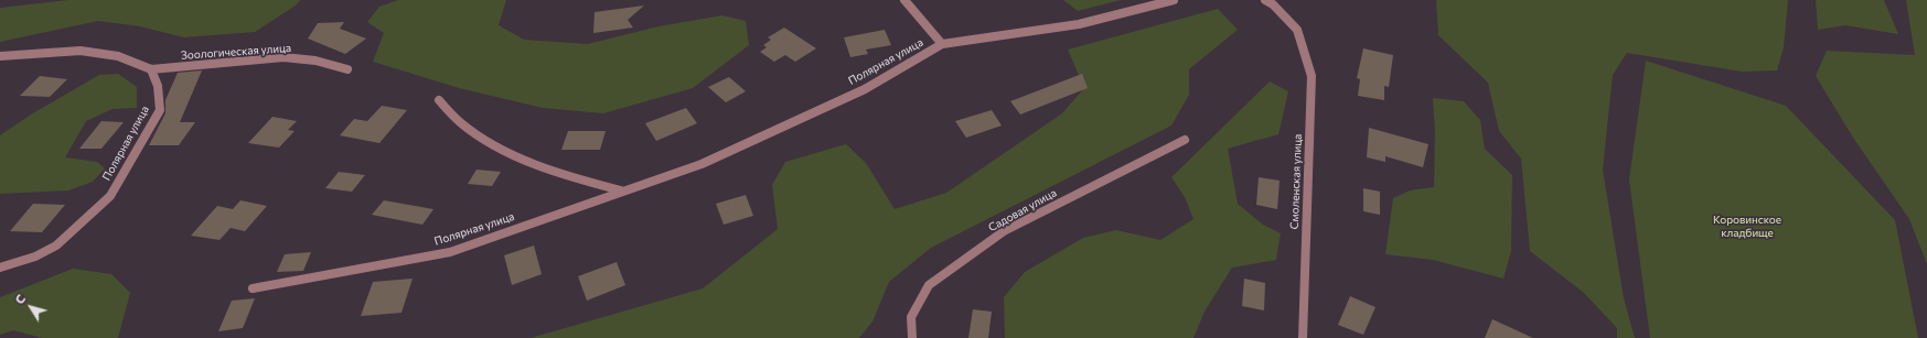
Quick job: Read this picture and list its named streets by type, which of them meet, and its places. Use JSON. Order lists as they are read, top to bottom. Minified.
{"streets":{"street":["Зоологическая улица","Полярная улица","Смоленская улица","Садовая улица"]},"crossings":[["Зоологическая улица","Полярная улица"]],"parks":["Коровинское кладбище"],"north":"top left"}
